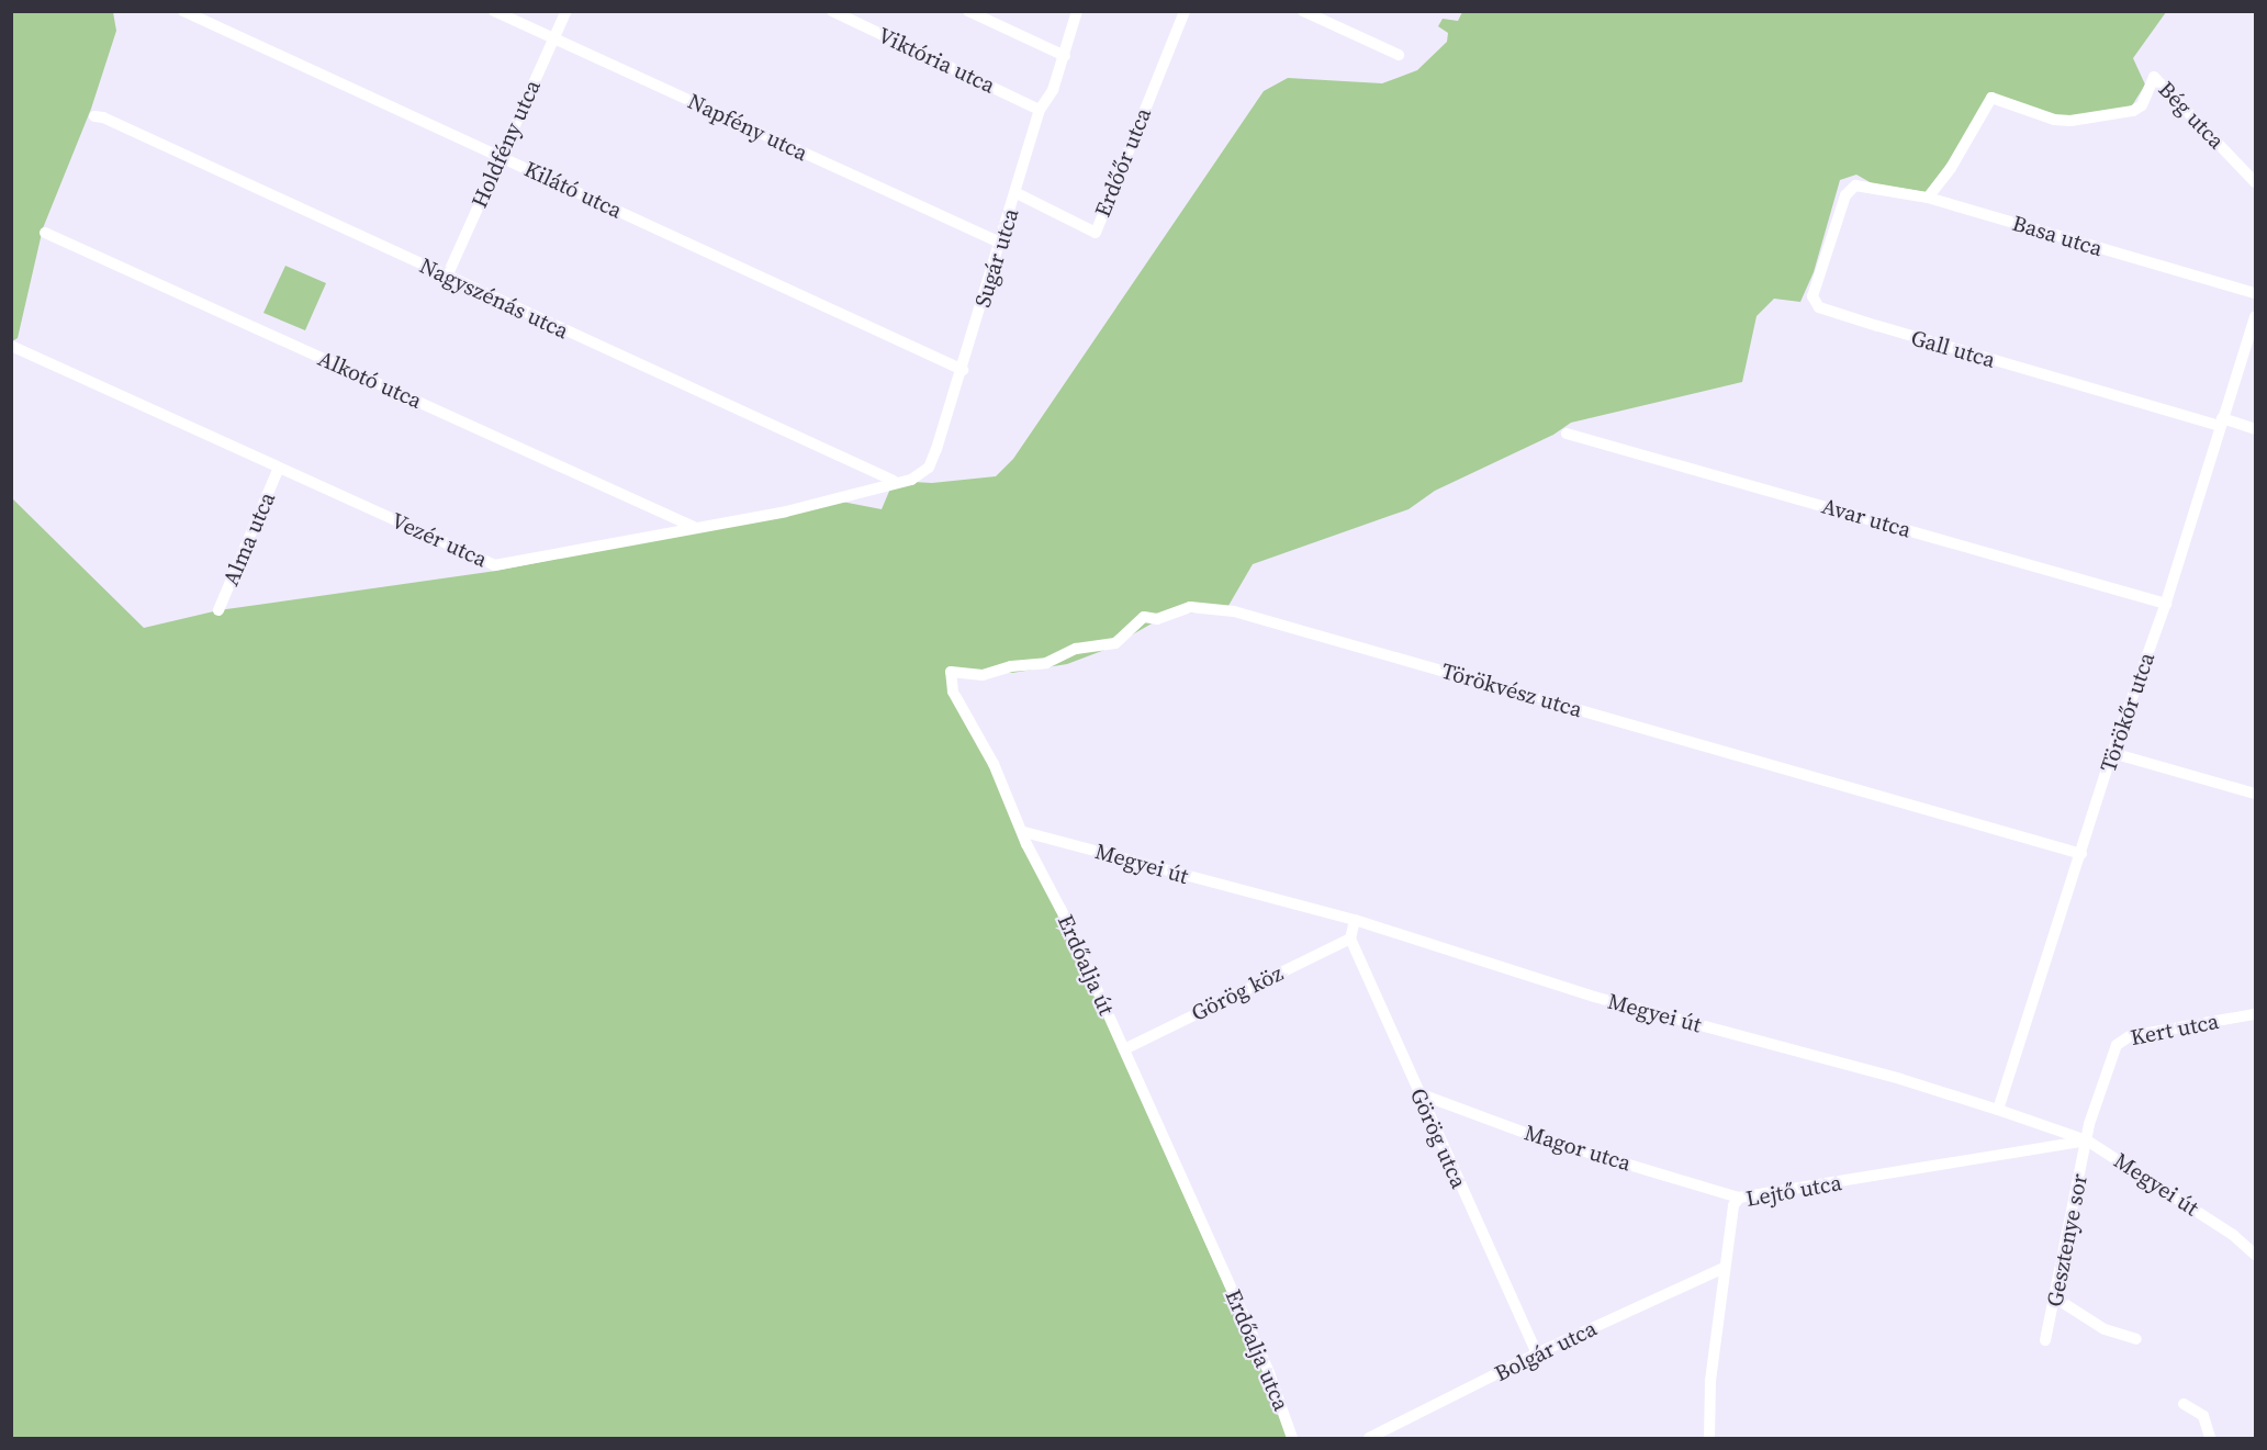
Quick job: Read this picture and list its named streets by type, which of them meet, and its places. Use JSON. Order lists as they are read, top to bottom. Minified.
{"streets":{"street":["Viktória utca","Bég utca","Napfény utca","Holdfény utca","Erdőőr utca","Kilátó utca","Basa utca","Sugár utca","Nagyszénás utca","Gall utca","Alkotó utca","Avar utca","Alma utca","Vezér utca","Törökvész utca","Törökőr utca","Megyei út","Erdőalja út","Görög köz","Kert utca","Görög utca","Magor utca","Lejtő utca","Gesztenye sor","Erdőalja utca","Bolgár utca"]},"crossings":[["Viktória utca","Sugár utca"],["Bég utca","Basa utca"],["Napfény utca","Holdfény utca"],["Napfény utca","Sugár utca"],["Holdfény utca","Kilátó utca"],["Holdfény utca","Nagyszénás utca"],["Erdőőr utca","Sugár utca"],["Kilátó utca","Sugár utca"],["Basa utca","Gall utca"],["Sugár utca","Nagyszénás utca"],["Sugár utca","Vezér utca"],["Nagyszénás utca","Vezér utca"],["Gall utca","Törökőr utca"],["Alkotó utca","Vezér utca"],["Avar utca","Törökőr utca"],["Alma utca","Vezér utca"],["Törökvész utca","Törökőr utca"],["Törökvész utca","Erdőalja út"],["Törökőr utca","Megyei út"],["Megyei út","Erdőalja út"],["Megyei út","Kert utca"],["Megyei út","Lejtő utca"],["Megyei út","Gesztenye sor"],["Erdőalja út","Görög köz"],["Erdőalja út","Erdőalja utca"],["Görög köz","Görög utca"],["Kert utca","Lejtő utca"],["Kert utca","Gesztenye sor"],["Görög utca","Magor utca"],["Görög utca","Bolgár utca"],["Magor utca","Lejtő utca"],["Lejtő utca","Gesztenye sor"],["Lejtő utca","Bolgár utca"]]}
